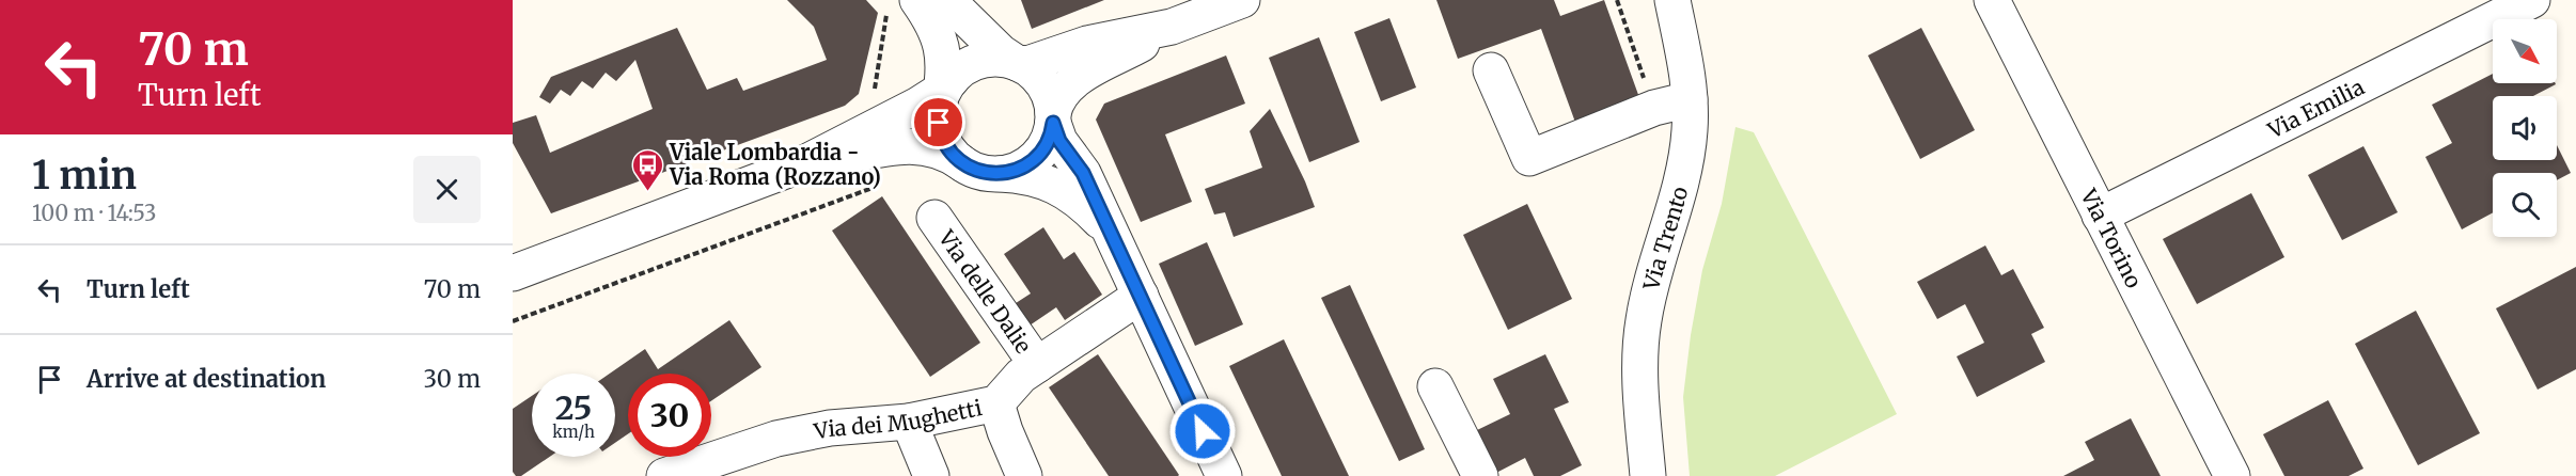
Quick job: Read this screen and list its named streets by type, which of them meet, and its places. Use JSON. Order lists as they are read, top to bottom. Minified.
{"streets":{"street":["Via Emilia","Via Trento","Via Torino","Via delle Dalie","Via dei Mughetti"]},"crossings":[["Via Emilia","Via Torino"],["Via delle Dalie","Via dei Mughetti"]],"places":{"bus stop":["Viale Lombardia - Via Roma (Rozzano)"]},"north":"bottom right","page":{"turn":["70 m","Turn left"],"heading":["1 min","100 m · 14:53"],"list":[{"name":"Turn left","value":"70 m"},{"name":"Arrive at destination","value":"30 m"}],"speed":"25 km/h","limit":"30"}}
